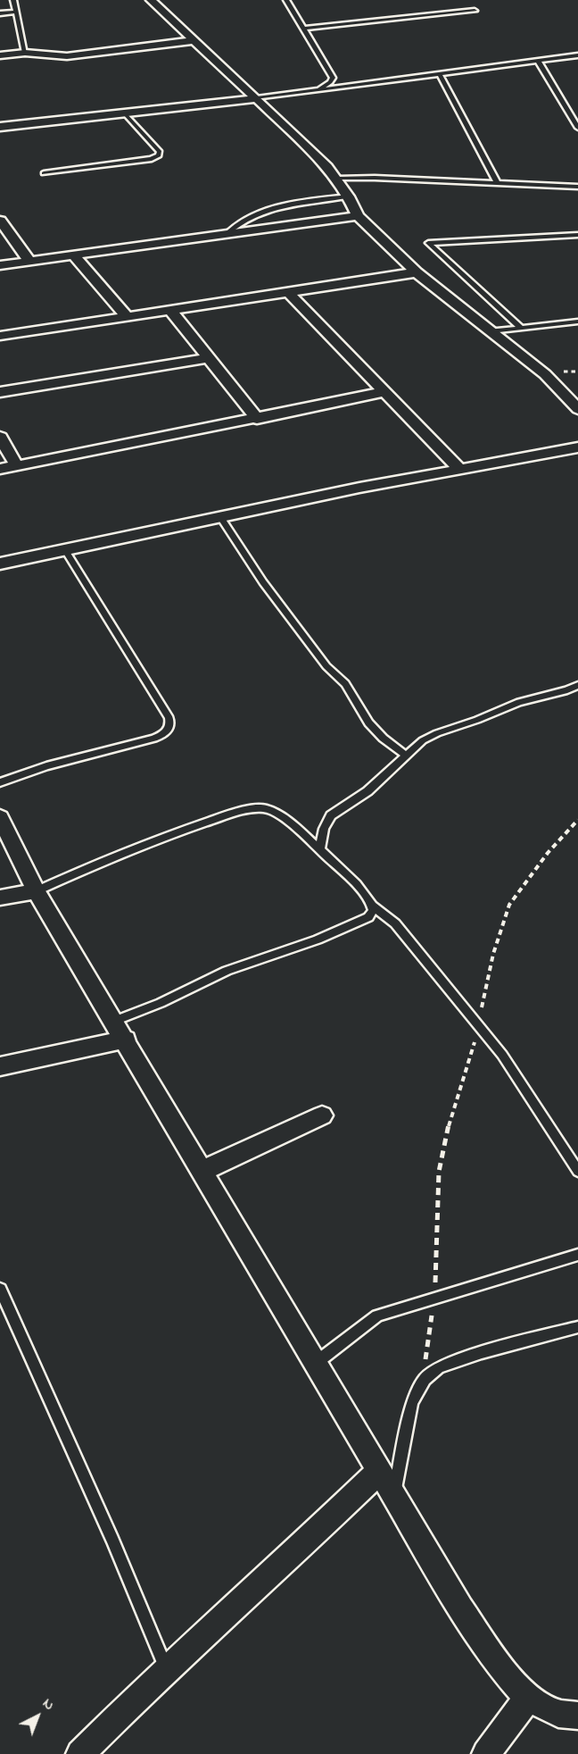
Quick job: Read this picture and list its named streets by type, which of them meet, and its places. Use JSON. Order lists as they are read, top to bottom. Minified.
{"north":"top right"}
